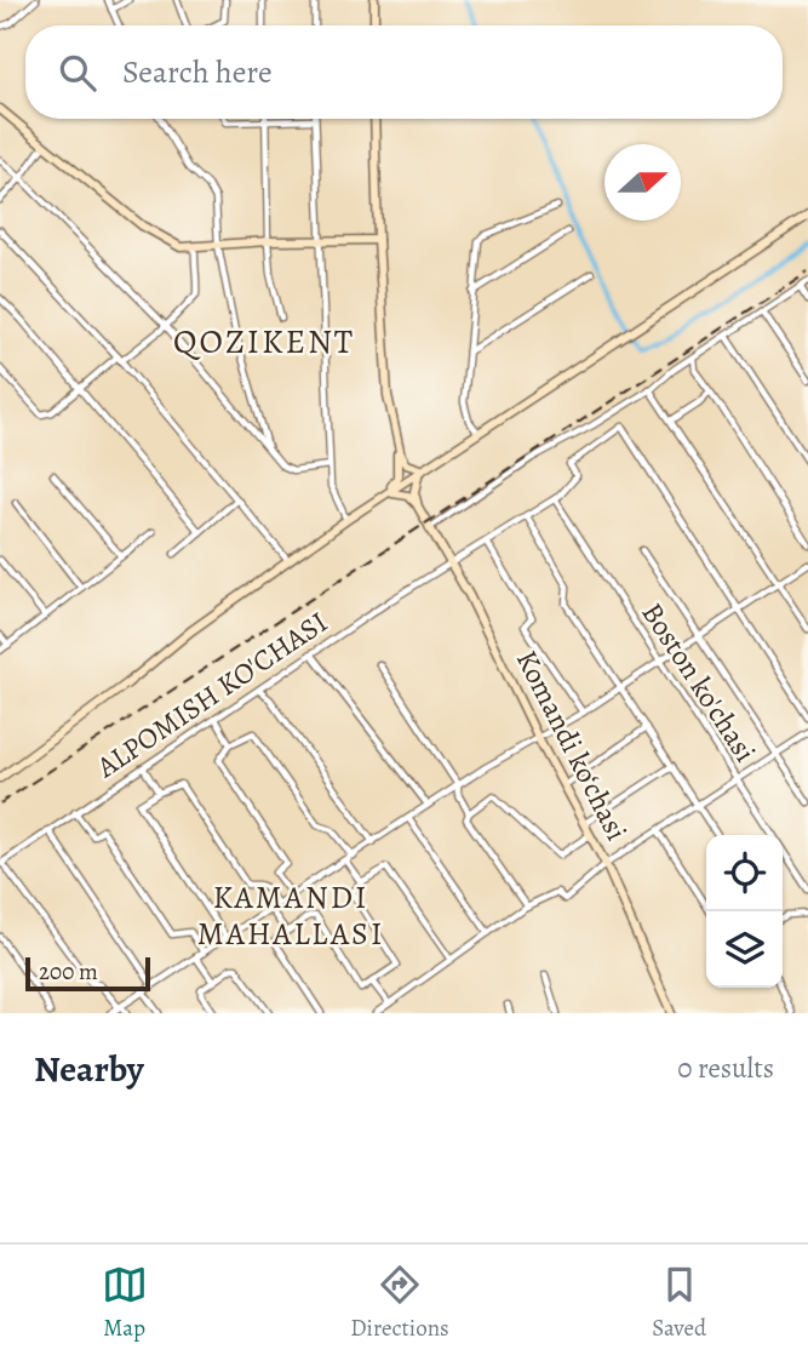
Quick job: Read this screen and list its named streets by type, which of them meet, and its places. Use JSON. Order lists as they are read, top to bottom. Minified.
{"streets":{"main road":["Komandi ko‘chasi"],"street":["Boston ko'chasi","ALPOMISH KO'CHASI"]},"crossings":[["Boston ko'chasi","ALPOMISH KO'CHASI"],["ALPOMISH KO'CHASI","Komandi ko‘chasi"]],"districts":["QOZIKENT","KAMANDI MAHALLASI"],"scale_bar":"200 m","north":"right","page":{"search":"Search here","scale":"200 m","heading":["Nearby","0 results"],"nav":["Map","Directions","Saved"]}}
